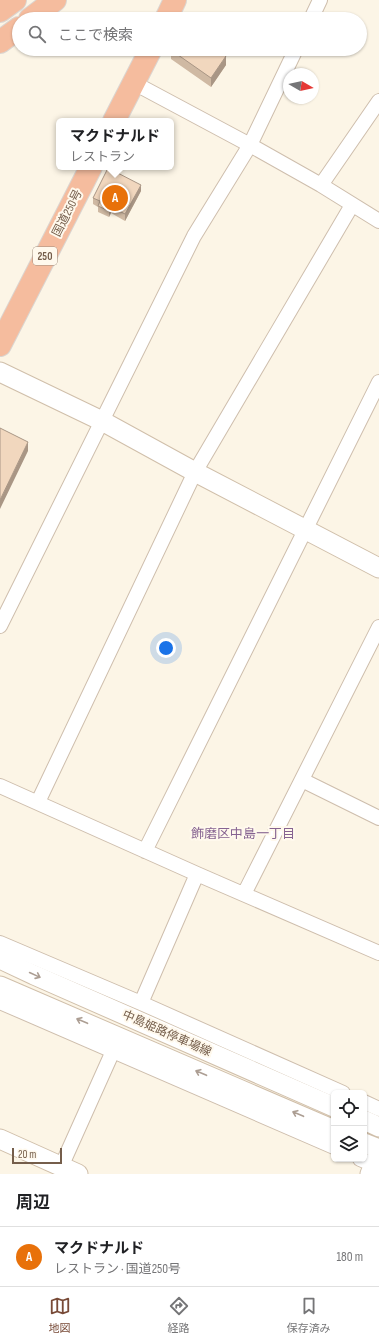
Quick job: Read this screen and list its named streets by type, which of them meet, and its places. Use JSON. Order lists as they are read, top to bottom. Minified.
{"streets":{"highway":["国道250号","250"],"main road":["中島姫路停車場線"]},"districts":["飾磨区中島一丁目"],"scale_bar":"20 m","north":"right","page":{"search":"ここで検索","popup":["マクドナルド","レストラン"],"pins":"A","scale":"20 m","heading":"周辺","list":[{"mark":"A","name":"マクドナルド","note":"レストラン · 国道250号","value":"180 m"}],"nav":["地図","経路","保存済み"]}}
